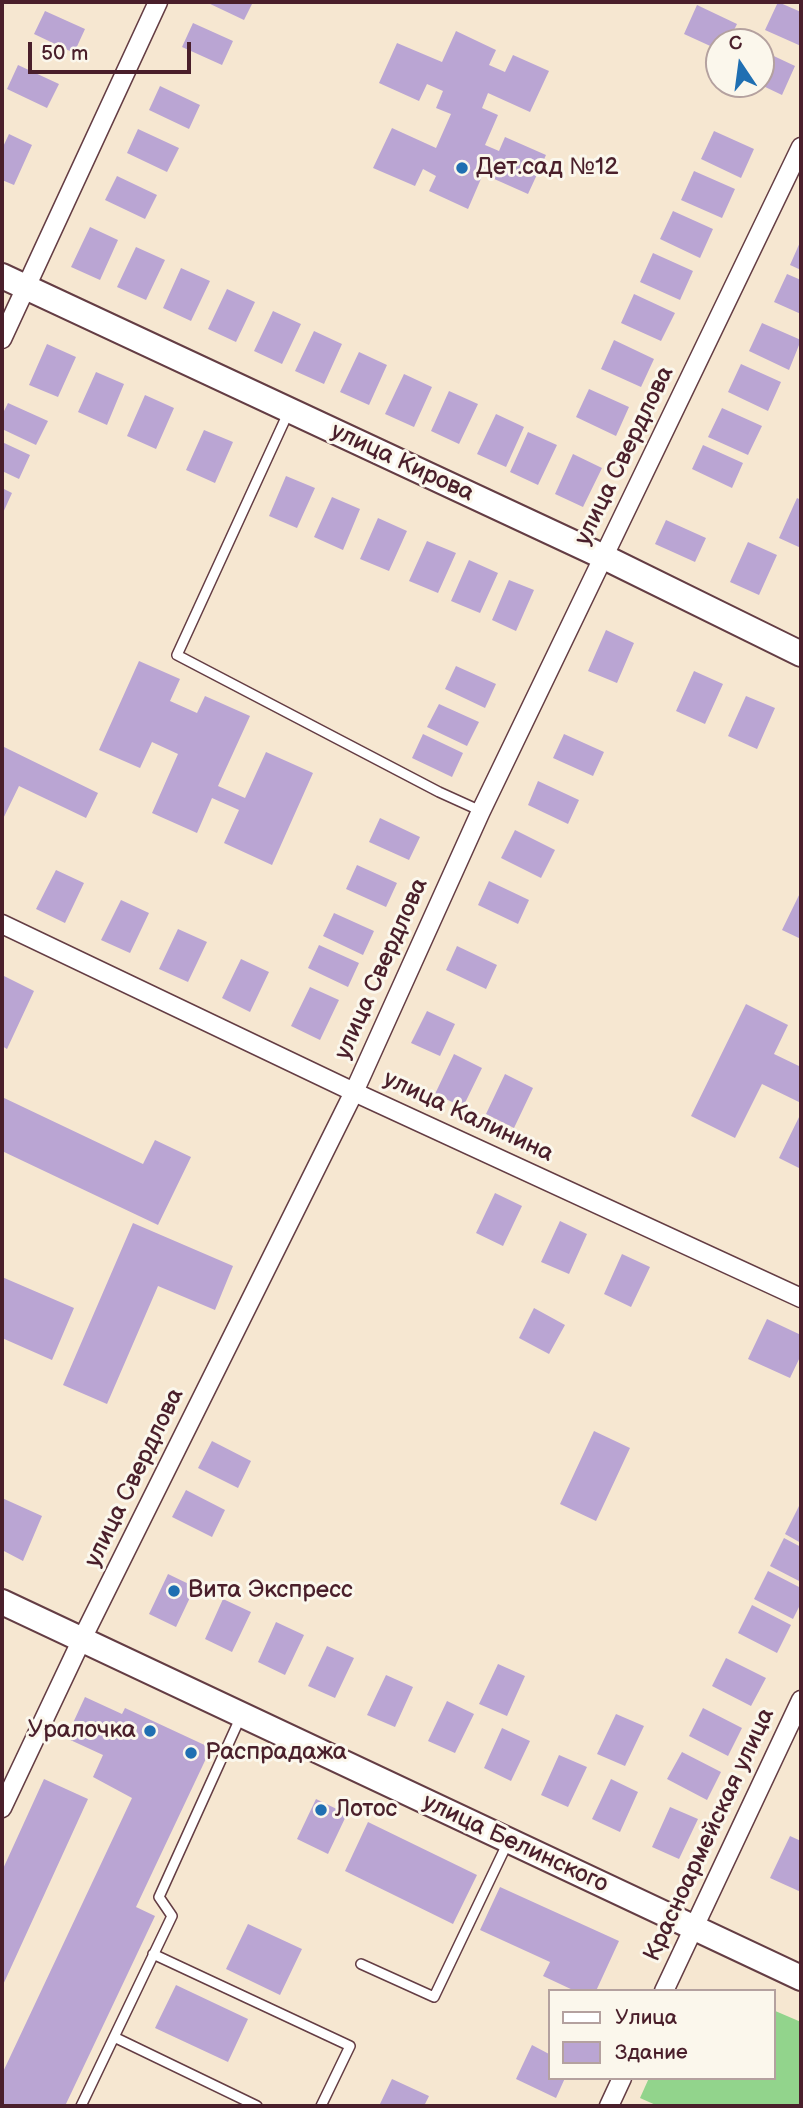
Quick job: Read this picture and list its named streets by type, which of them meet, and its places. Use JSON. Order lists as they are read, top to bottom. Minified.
{"streets":{"street":["улица Свердлова","улица Кирова","улица Калинина","Красноармейская улица","улица Белинского"]},"crossings":[["улица Свердлова","улица Кирова"],["улица Свердлова","улица Калинина"],["улица Свердлова","улица Белинского"],["Красноармейская улица","улица Белинского"]],"places":["Дет.сад №12","Вита Экспресс","Уралочка","Распрадажа","Лотос"],"legend":["Улица","Здание"],"scale_bar":"50 m","north":"top"}
